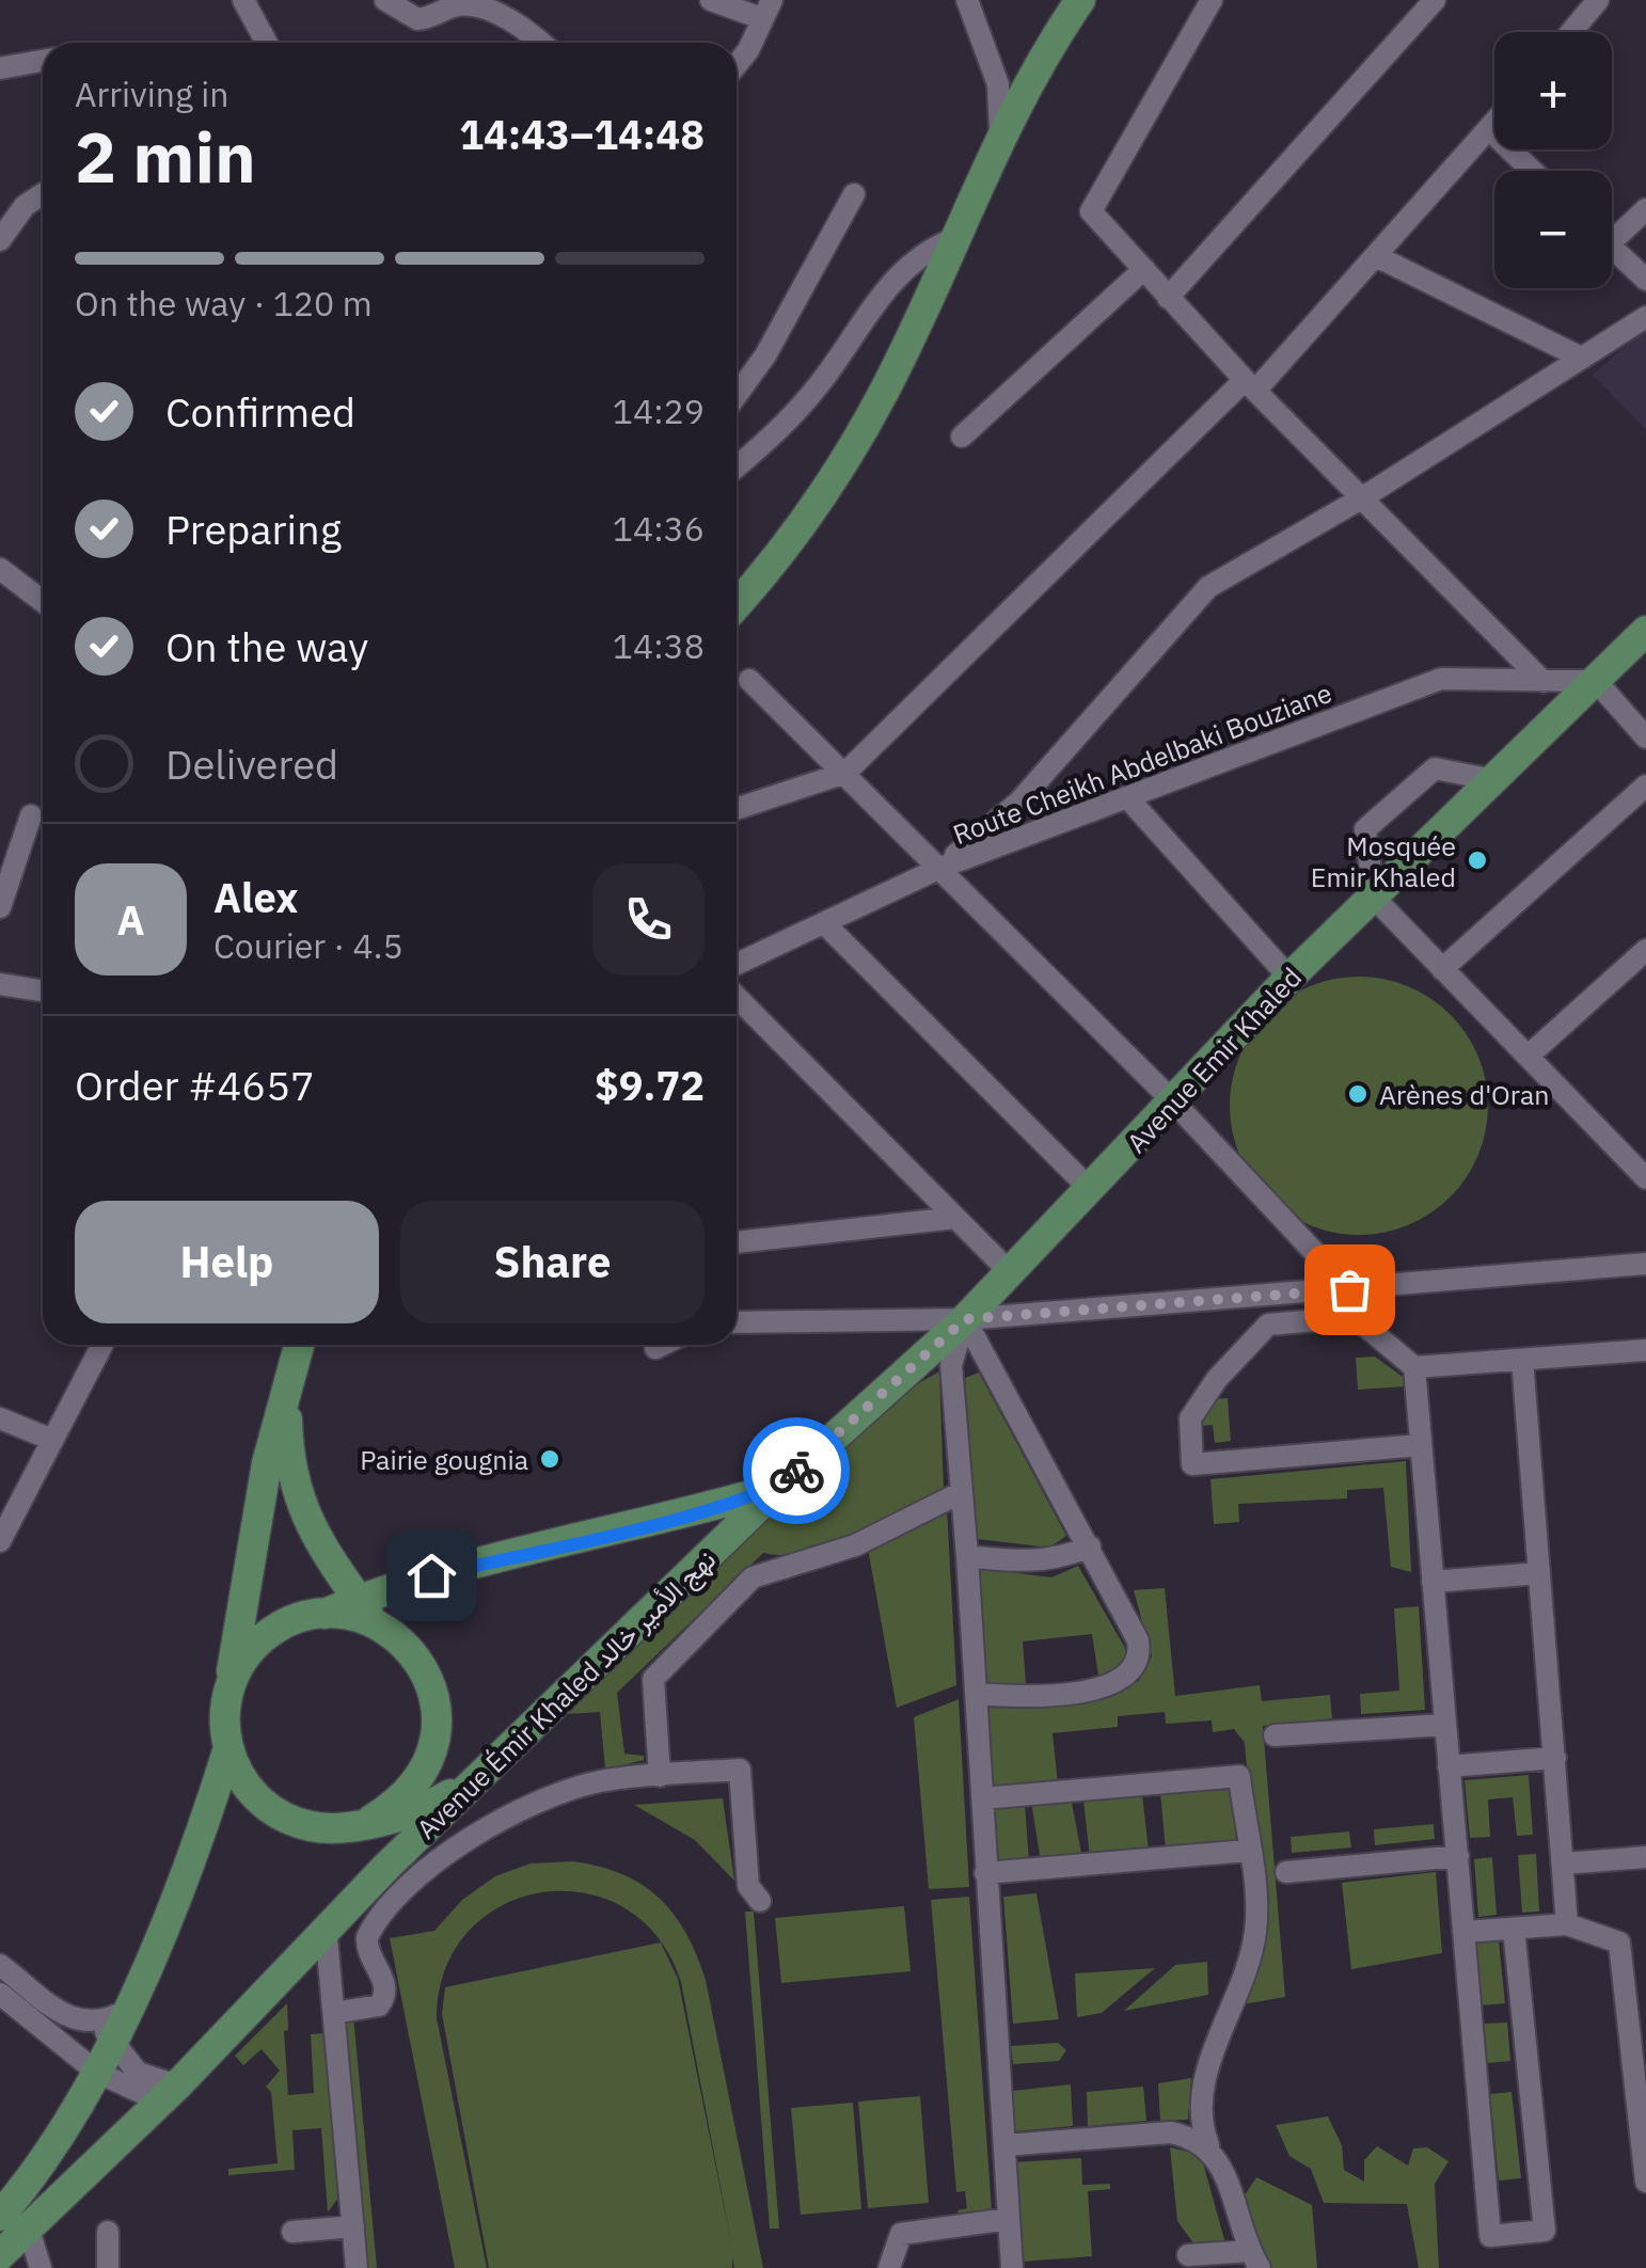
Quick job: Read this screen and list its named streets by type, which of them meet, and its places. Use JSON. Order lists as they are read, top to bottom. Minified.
{"streets":{"main road":["Avenue Emir Khaled","Avenue Émir Khaled نهج الأمير خالد"],"street":["Route Cheikh Abdelbaki Bouziane"]},"crossings":[["Route Cheikh Abdelbaki Bouziane","Avenue Emir Khaled"],["Avenue Emir Khaled","Avenue Émir Khaled نهج الأمير خالد"]],"places":["Mosquée Emir Khaled","Arènes d'Oran","Pairie gougnia"],"page":{"map_buttons":["+","−"],"heading":["2 min","Arriving in","14:43–14:48"],"panel":["Alex","Courier · 4.5","Order #4657","$9.72"],"bar":"On the way · 120 m","list":[["Confirmed","14:29"],["Preparing","14:36"],["On the way","14:38"],"Delivered"],"round":"A","buttons":["Help","Share"]}}
